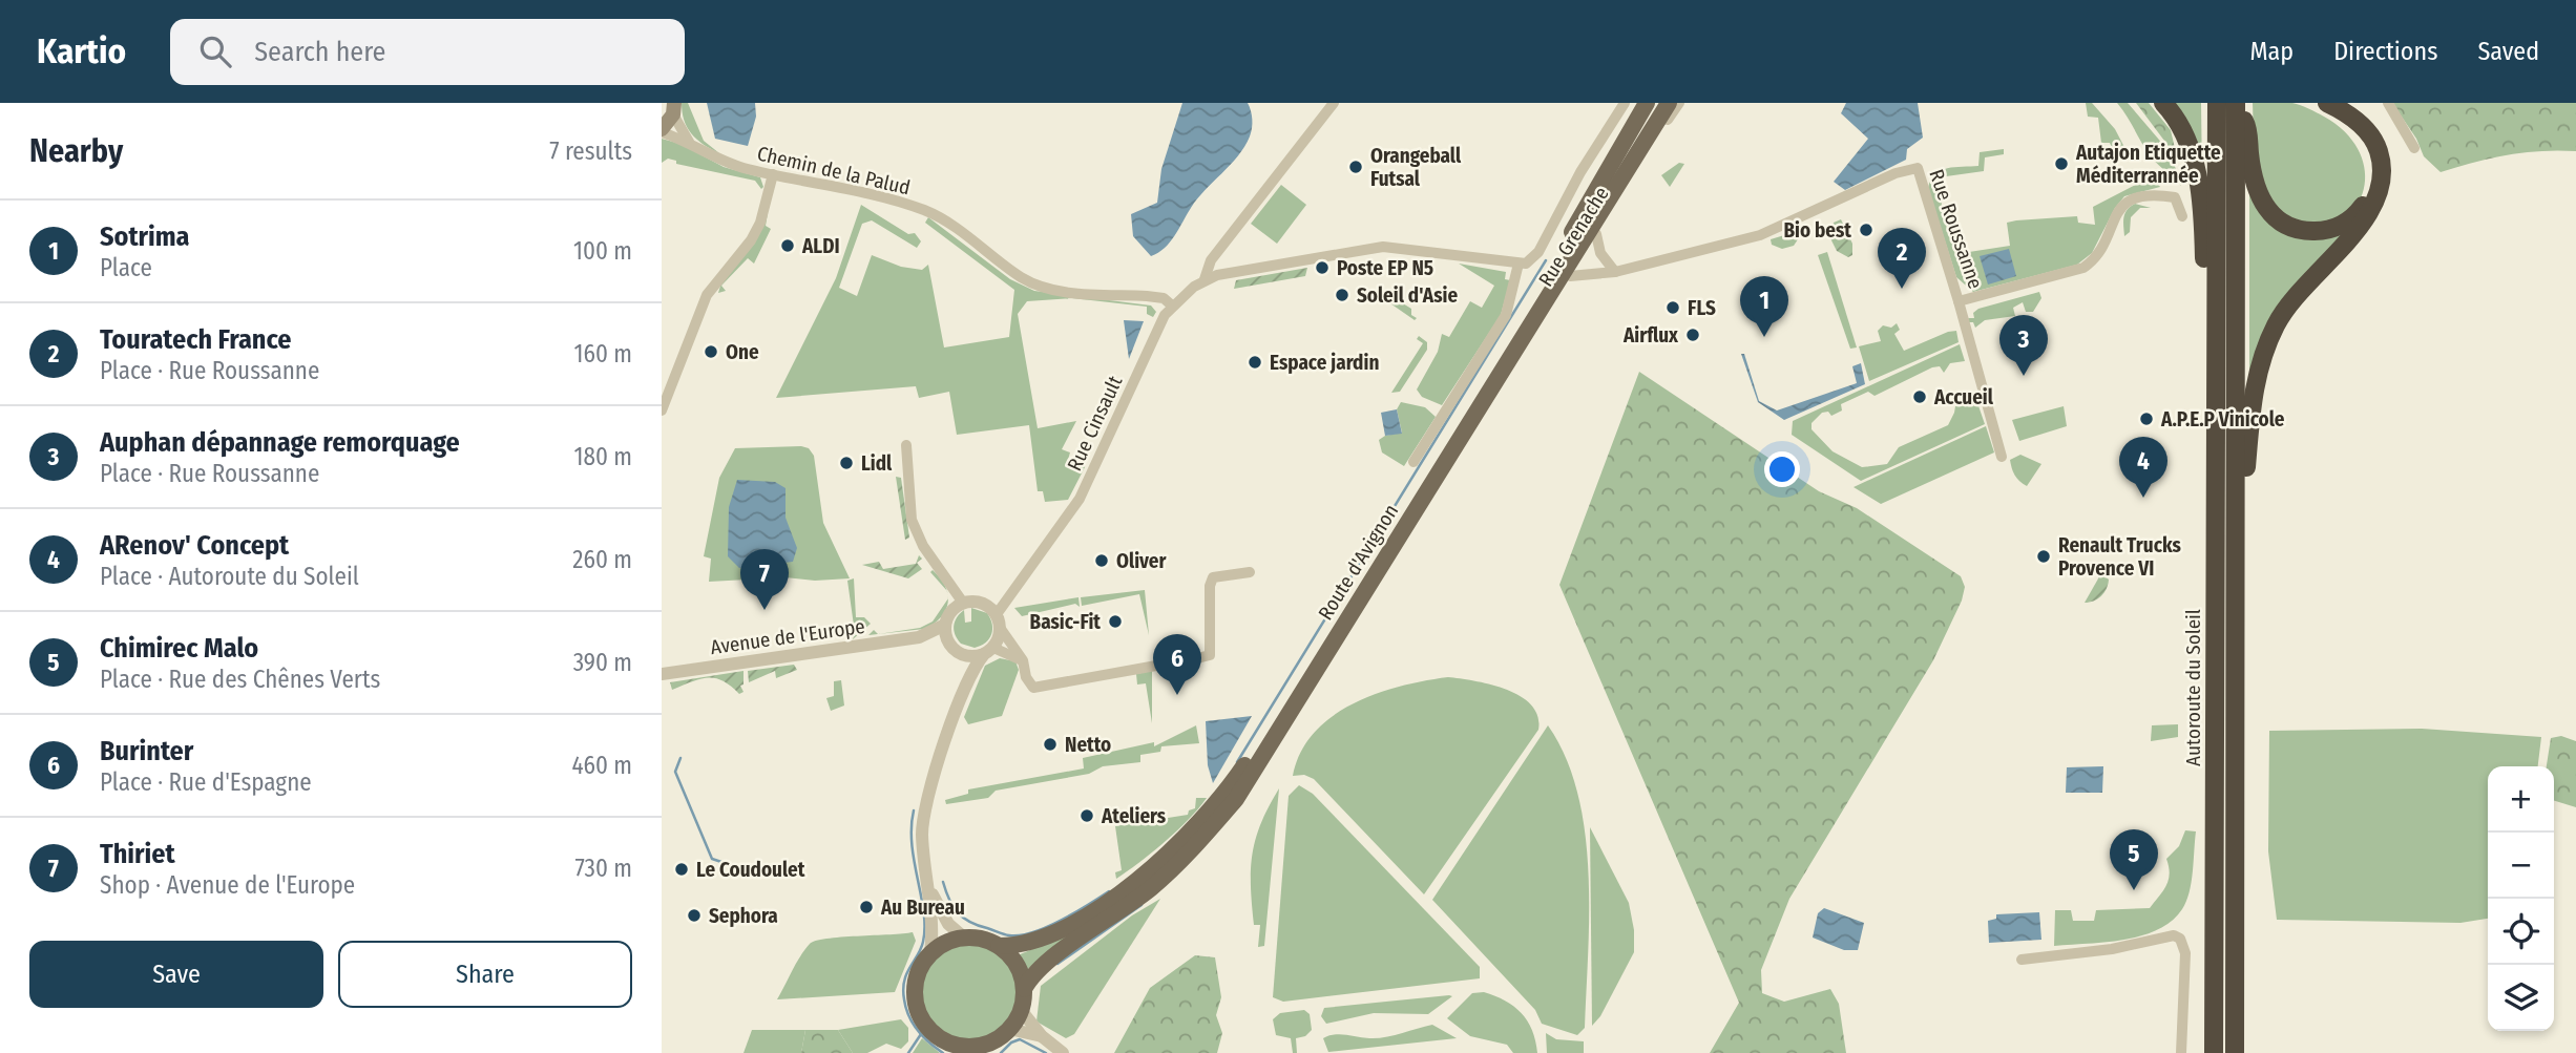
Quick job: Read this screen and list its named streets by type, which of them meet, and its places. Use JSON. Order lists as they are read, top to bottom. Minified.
{"streets":{"highway":["Autoroute du Soleil"],"main road":["Route d'Avignon"],"street":["Chemin de la Palud","Rue Roussanne","Rue Grenache","Rue Cinsault","Avenue de l'Europe"]},"crossings":[["Chemin de la Palud","Rue Cinsault"],["Rue Roussanne","Rue Grenache"],["Rue Grenache","Route d'Avignon"],["Rue Cinsault","Avenue de l'Europe"]],"places":["Autajon Etiquette Méditerrannée","Orangeball Futsal","Bio best","ALDI","Poste EP N5","Soleil d'Asie","FLS","Airflux","One","Espace jardin","Accueil","A.P.E.P Vinicole","Lidl","Renault Trucks Provence VI","Oliver","Basic-Fit","Netto","Ateliers","Le Coudoulet","Au Bureau","Sephora"],"page":{"header":"Kartio","search":"Search here","nav":["Map","Directions","Saved"],"heading":["Nearby","7 results"],"list":[{"mark":"1","name":"Sotrima","note":"Place","value":"100 m"},{"mark":"2","name":"Touratech France","note":"Place · Rue Roussanne","value":"160 m"},{"mark":"3","name":"Auphan dépannage remorquage","note":"Place · Rue Roussanne","value":"180 m"},{"mark":"4","name":"ARenov' Concept","note":"Place · Autoroute du Soleil","value":"260 m"},{"mark":"5","name":"Chimirec Malo","note":"Place · Rue des Chênes Verts","value":"390 m"},{"mark":"6","name":"Burinter","note":"Place · Rue d'Espagne","value":"460 m"},{"mark":"7","name":"Thiriet","note":"Shop · Avenue de l'Europe","value":"730 m"}],"pins":["2","1","3","4","7","6","5"],"map_buttons":["+","−"],"buttons":["Save","Share"]}}
